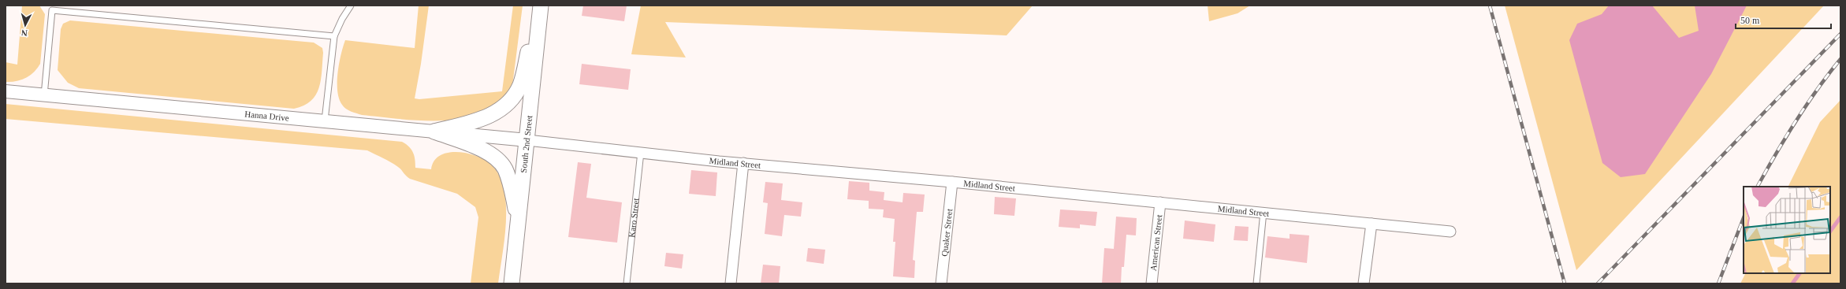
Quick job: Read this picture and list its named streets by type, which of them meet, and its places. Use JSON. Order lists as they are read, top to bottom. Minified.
{"streets":{"main road":["South 2nd Street"],"street":["Hanna Drive","Midland Street","Quaker Street","American Street"],"lane":["Karo Street"]},"crossings":[["Hanna Drive","South 2nd Street"],["Hanna Drive","Midland Street"],["South 2nd Street","Midland Street"],["Midland Street","Karo Street"],["Midland Street","Quaker Street"],["Midland Street","American Street"]],"scale_bar":"50 m","north":"bottom"}
